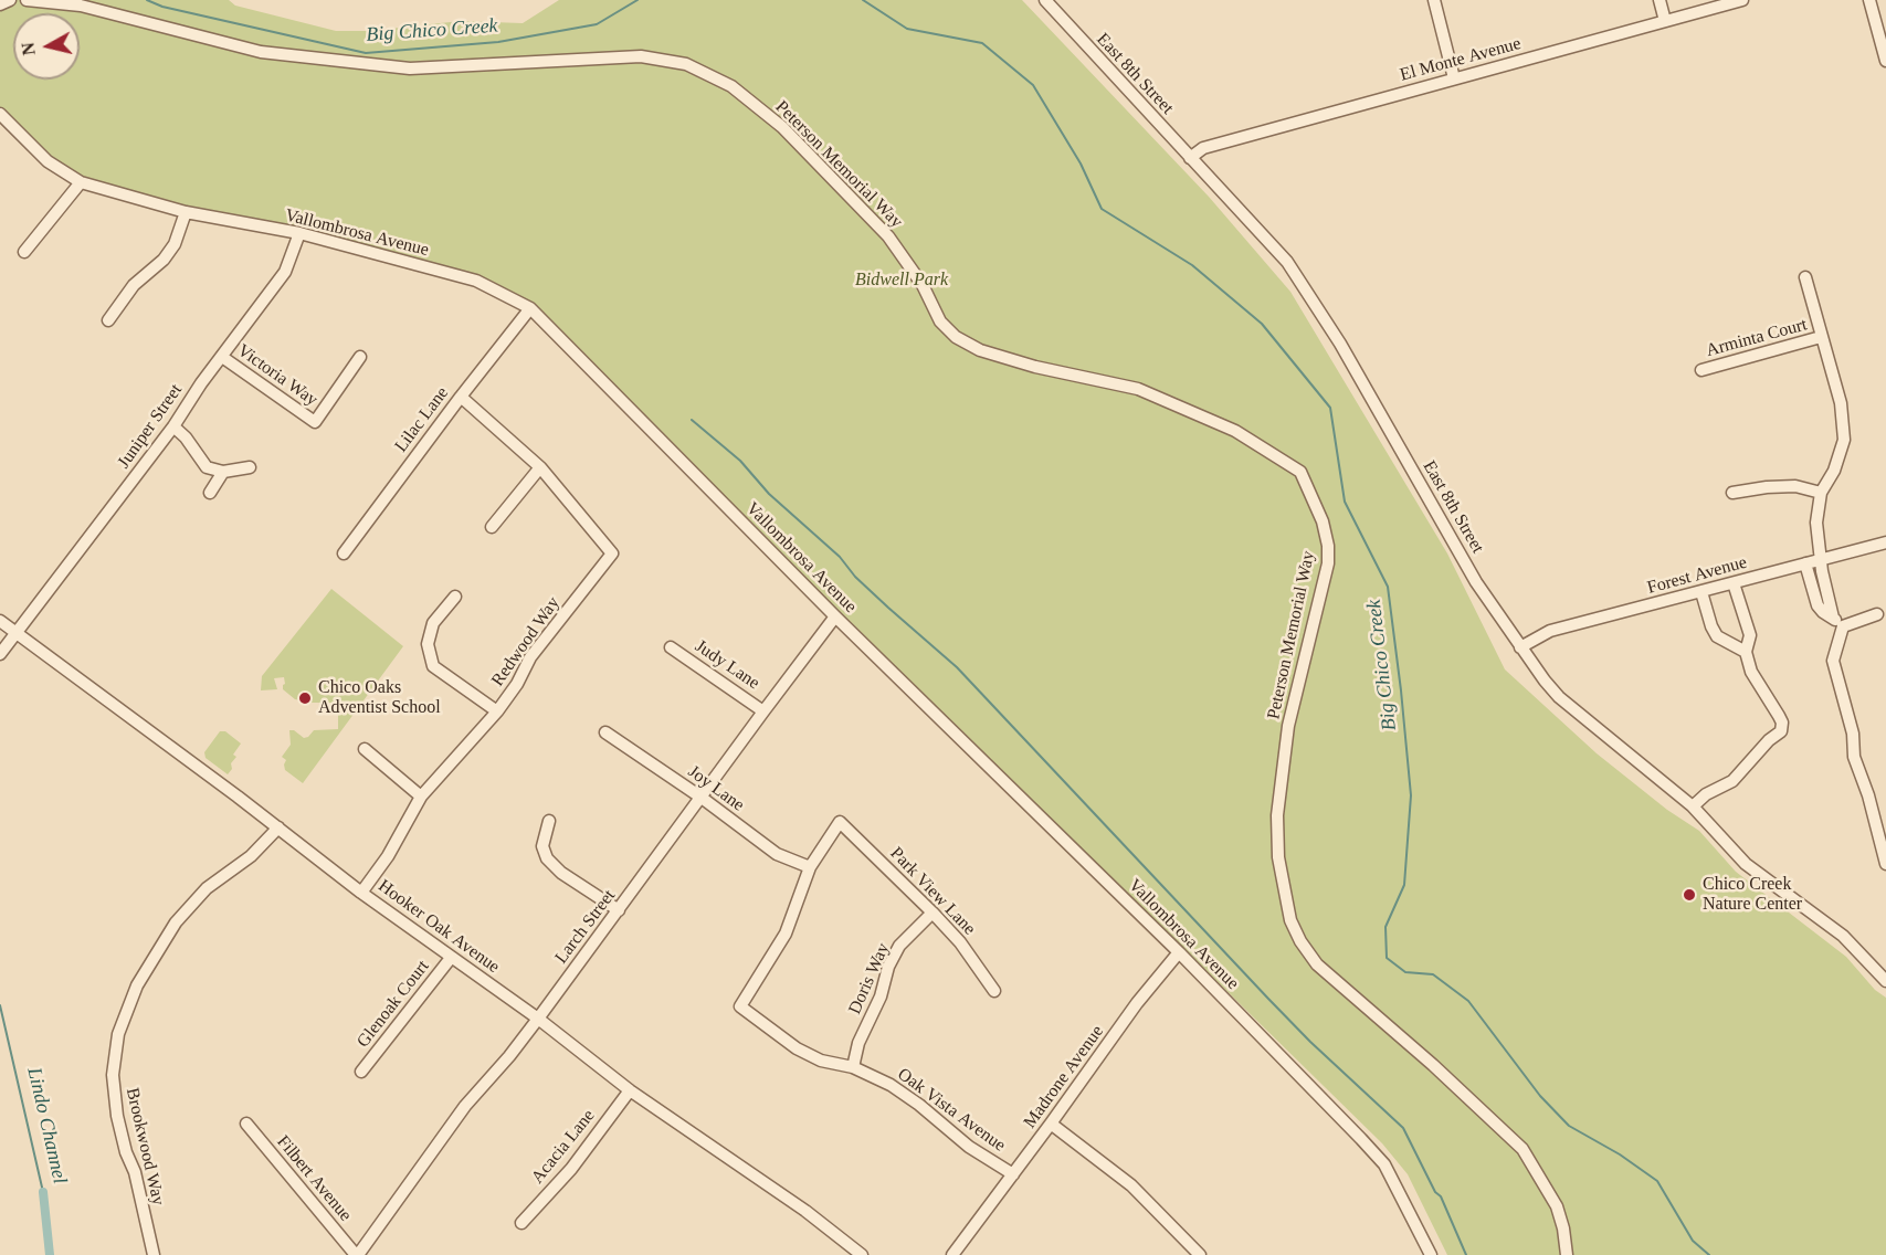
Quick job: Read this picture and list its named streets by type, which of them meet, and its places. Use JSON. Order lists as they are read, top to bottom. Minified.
{"streets":{"street":["El Monte Avenue","East 8th Street","Peterson Memorial Way","Vallombrosa Avenue","Arminta Court","Victoria Way","Lilac Lane","Juniper Street","Forest Avenue","Redwood Way","Judy Lane","Joy Lane","Park View Lane","Hooker Oak Avenue","Larch Street","Doris Way","Glenoak Court","Madrone Avenue","Oak Vista Avenue","Brookwood Way","Acacia Lane","Filbert Avenue"]},"crossings":[["El Monte Avenue","East 8th Street"],["East 8th Street","Forest Avenue"],["Vallombrosa Avenue","Lilac Lane"],["Vallombrosa Avenue","Juniper Street"],["Vallombrosa Avenue","Larch Street"],["Vallombrosa Avenue","Madrone Avenue"],["Victoria Way","Juniper Street"],["Lilac Lane","Redwood Way"],["Juniper Street","Hooker Oak Avenue"],["Redwood Way","Hooker Oak Avenue"],["Judy Lane","Larch Street"],["Joy Lane","Larch Street"],["Joy Lane","Oak Vista Avenue"],["Park View Lane","Doris Way"],["Park View Lane","Oak Vista Avenue"],["Hooker Oak Avenue","Larch Street"],["Hooker Oak Avenue","Glenoak Court"],["Hooker Oak Avenue","Brookwood Way"],["Hooker Oak Avenue","Acacia Lane"],["Larch Street","Filbert Avenue"],["Doris Way","Oak Vista Avenue"],["Madrone Avenue","Oak Vista Avenue"]],"water":["Big Chico Creek","Lindo Channel"],"parks":["Bidwell Park"],"places":["Chico Oaks Adventist School","Chico Creek Nature Center"],"north":"left"}
